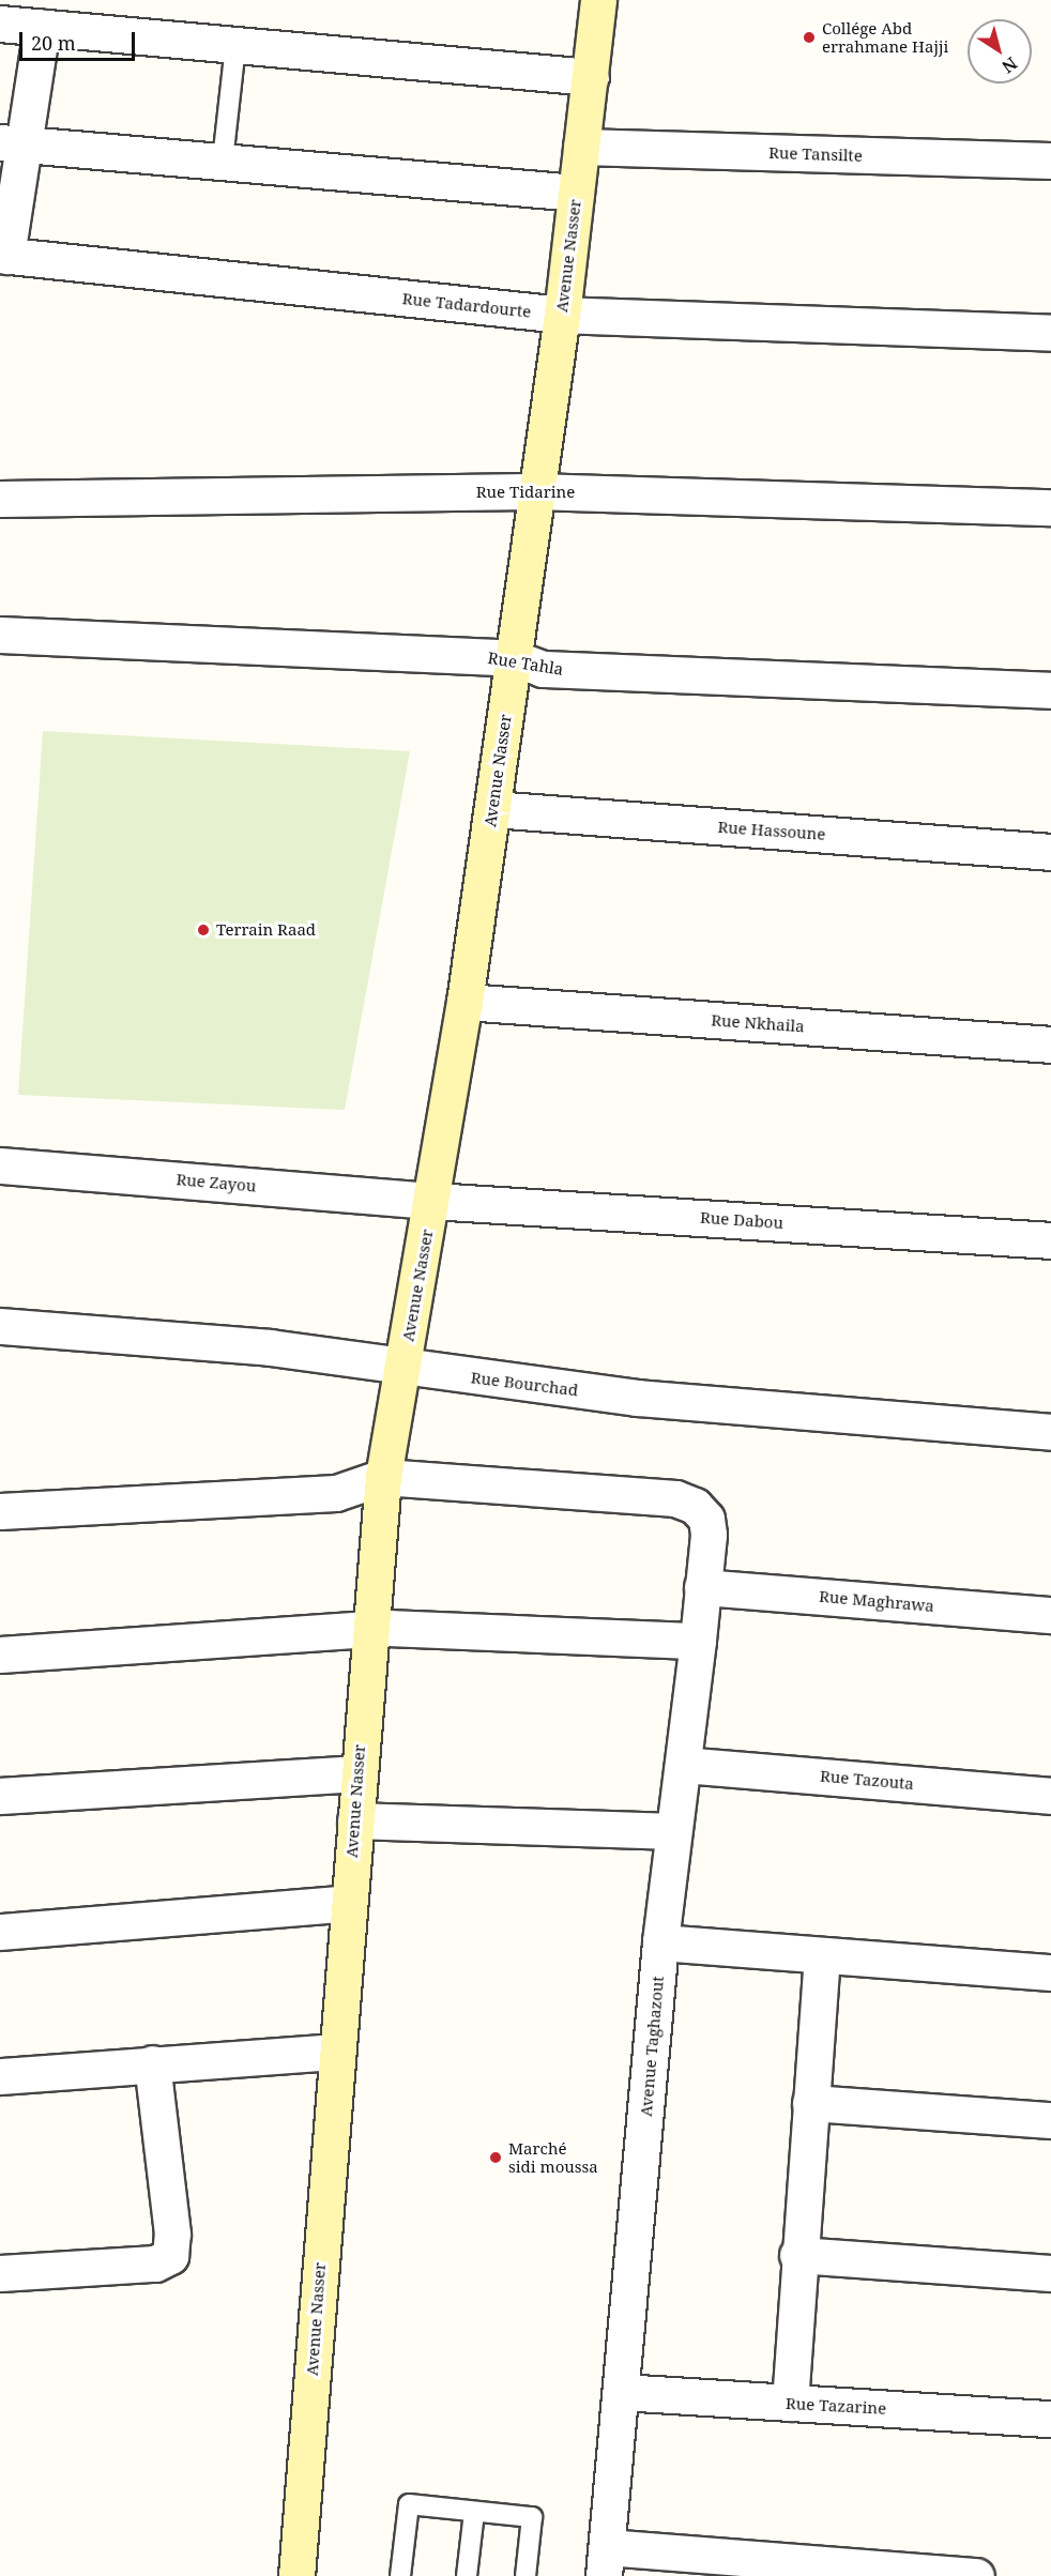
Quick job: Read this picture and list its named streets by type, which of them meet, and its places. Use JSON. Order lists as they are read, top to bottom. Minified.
{"streets":{"street":["Rue Tansilte","Avenue Nasser","Rue Tadardourte","Rue Tidarine","Rue Tahla","Rue Hassoune","Rue Nkhaila","Rue Zayou","Rue Dabou","Rue Bourchad","Rue Maghrawa","Rue Tazouta","Avenue Taghazout","Rue Tazarine"]},"crossings":[["Rue Tansilte","Avenue Nasser"],["Avenue Nasser","Rue Tadardourte"],["Avenue Nasser","Rue Tidarine"],["Avenue Nasser","Rue Tahla"],["Avenue Nasser","Rue Hassoune"],["Avenue Nasser","Rue Nkhaila"],["Avenue Nasser","Rue Zayou"],["Avenue Nasser","Rue Dabou"],["Avenue Nasser","Rue Bourchad"],["Avenue Nasser","Avenue Taghazout"],["Rue Zayou","Rue Dabou"],["Rue Maghrawa","Avenue Taghazout"],["Rue Tazouta","Avenue Taghazout"],["Avenue Taghazout","Rue Tazarine"]],"places":["Collége Abd errahmane Hajji","Terrain Raad","Marché sidi moussa"],"scale_bar":"20 m","north":"bottom right"}
